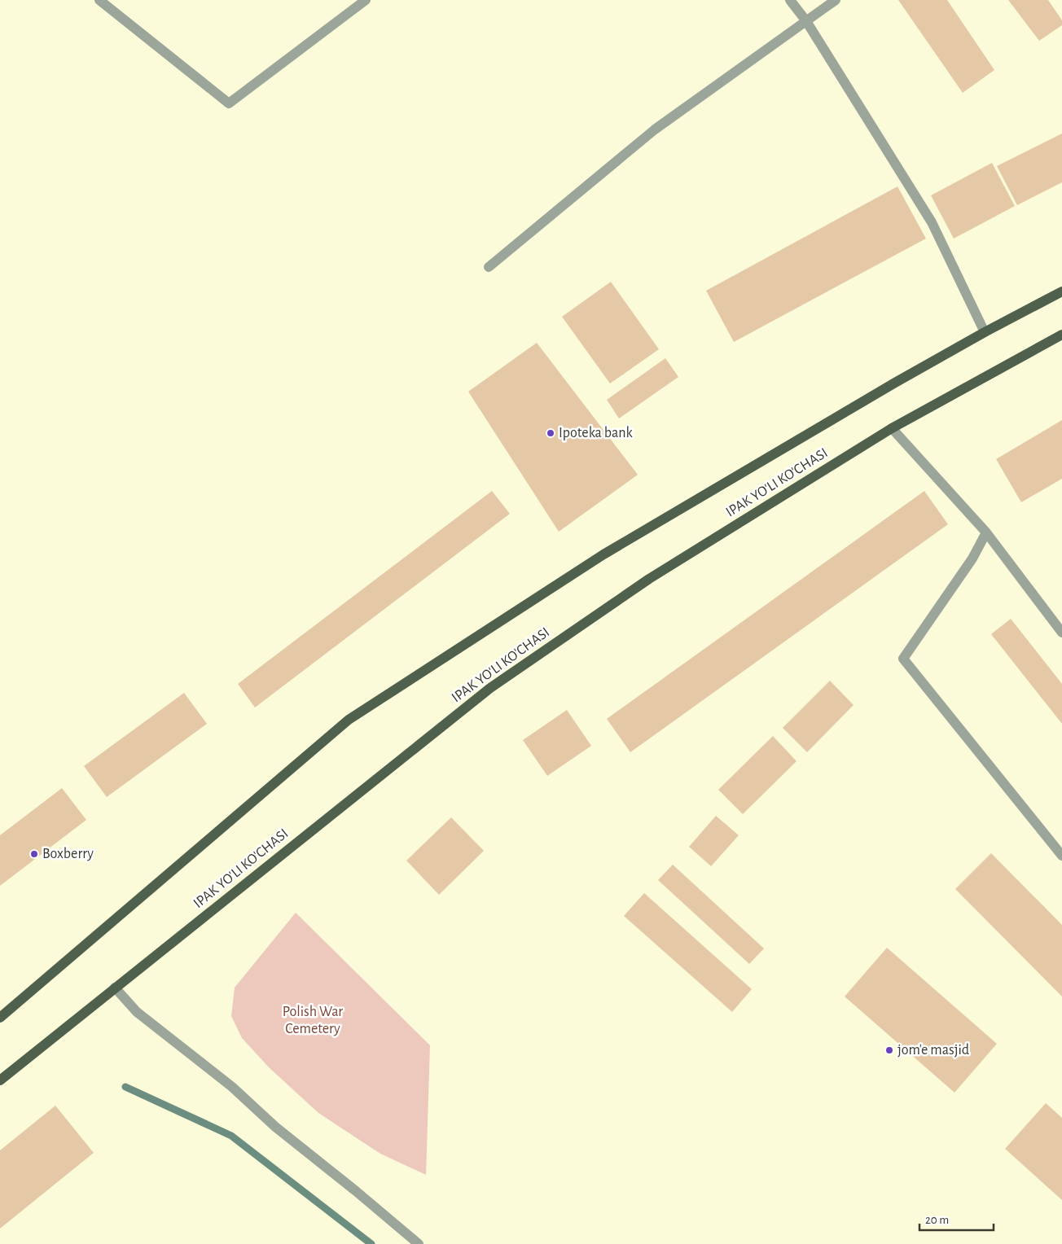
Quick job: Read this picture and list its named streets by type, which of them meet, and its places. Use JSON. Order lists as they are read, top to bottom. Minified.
{"streets":{"main road":["IPAK YO'LI KO'CHASI"]},"parks":["Polish War Cemetery"],"places":["Ipoteka bank","Boxberry","jom'e masjid"],"scale_bar":"20 m"}
